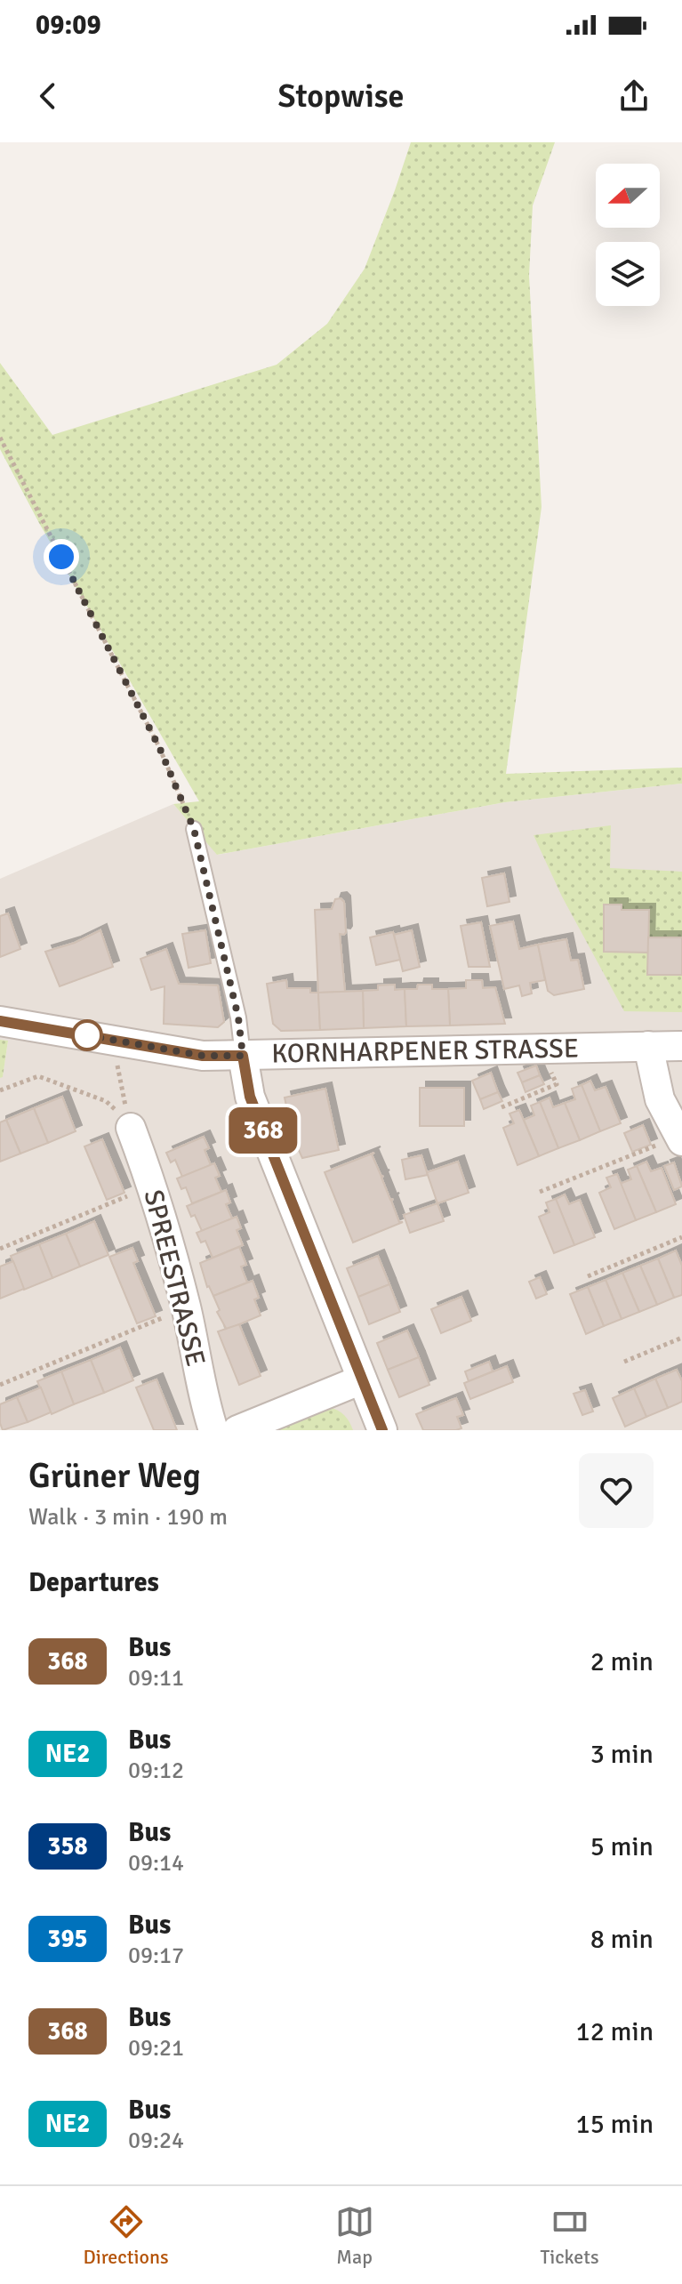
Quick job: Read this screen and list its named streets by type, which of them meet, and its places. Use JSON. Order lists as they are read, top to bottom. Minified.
{"streets":{"street":["KORNHARPENER STRASSE","SPREESTRASSE"]},"lines":["bus line 368"],"north":"left","page":{"status":"09:09","header":"Stopwise","on_map":"368","heading":[["Grüner Weg","Walk · 3 min · 190 m"],"Departures"],"list":[{"mark":"368","name":"Bus","note":"09:11","value":"2 min"},{"mark":"NE2","name":"Bus","note":"09:12","value":"3 min"},{"mark":"358","name":"Bus","note":"09:14","value":"5 min"},{"mark":"395","name":"Bus","note":"09:17","value":"8 min"},{"mark":"368","name":"Bus","note":"09:21","value":"12 min"},{"mark":"NE2","name":"Bus","note":"09:24","value":"15 min"}],"tabs":["Directions","Map","Tickets"]}}
